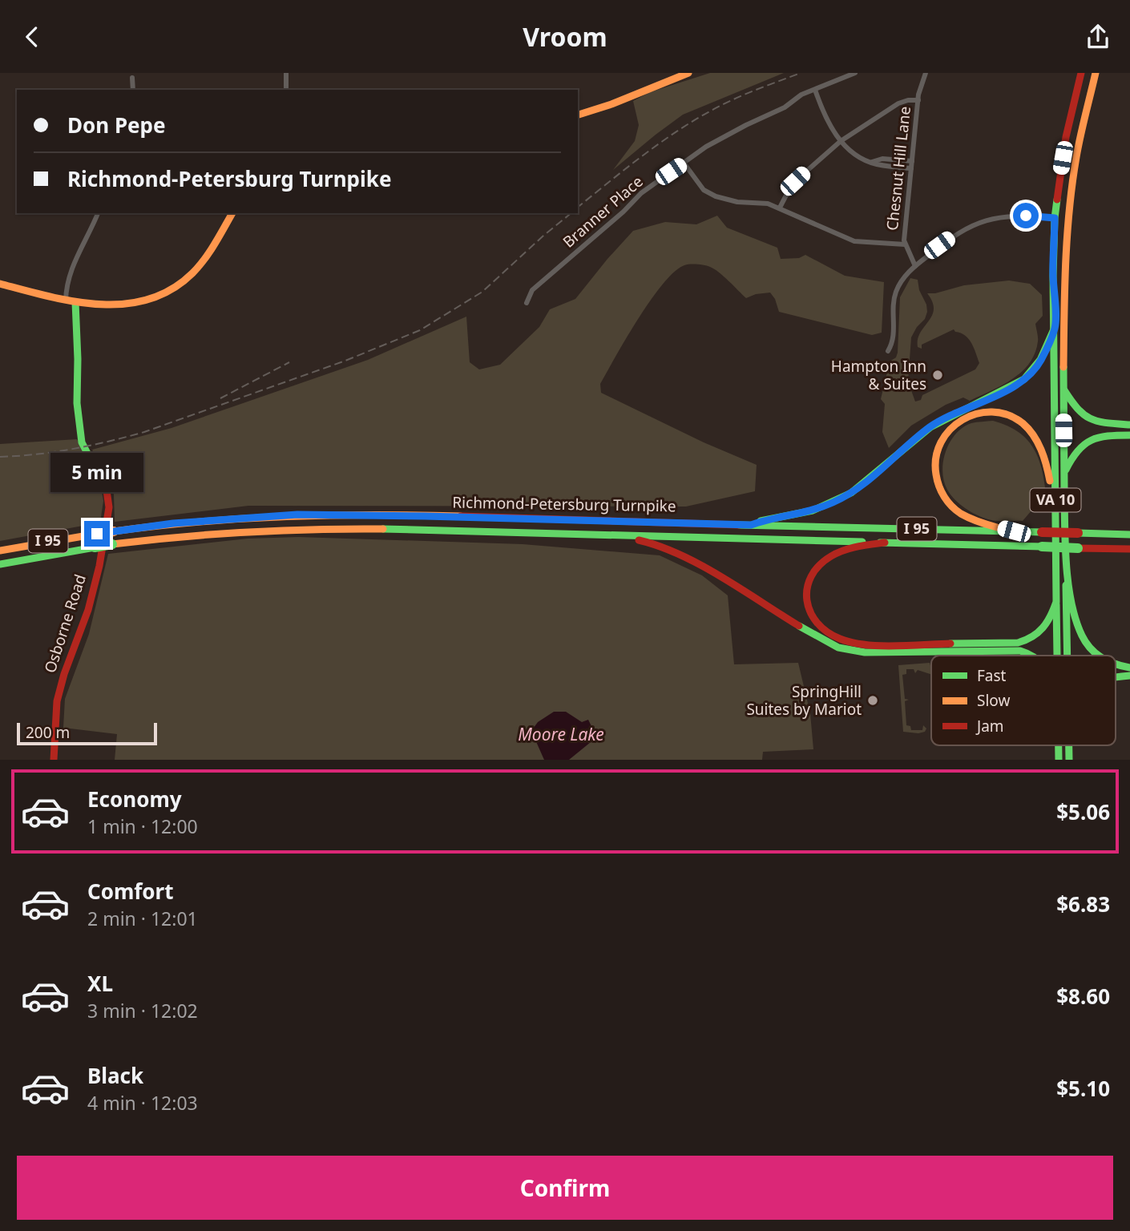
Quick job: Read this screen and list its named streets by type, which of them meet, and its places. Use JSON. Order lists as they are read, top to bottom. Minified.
{"streets":{"main road":["VA 10","Richmond-Petersburg Turnpike","I 95","Osborne Road"],"street":["Chesnut Hill Lane","Branner Place"]},"water":["Moore Lake"],"places":["Hampton Inn & Suites","SpringHill Suites by Mariot"],"legend":["Fast","Slow","Jam"],"scale_bar":"200 m","page":{"header":"Vroom","banner":["Don Pepe","Richmond-Petersburg Turnpike"],"bubble":"5 min","scale":"200 m","list":[{"name":"Economy","note":"1 min · 12:00","value":"$5.06"},{"name":"Comfort","note":"2 min · 12:01","value":"$6.83"},{"name":"XL","note":"3 min · 12:02","value":"$8.60"},{"name":"Black","note":"4 min · 12:03","value":"$5.10"}],"buttons":"Confirm"}}
